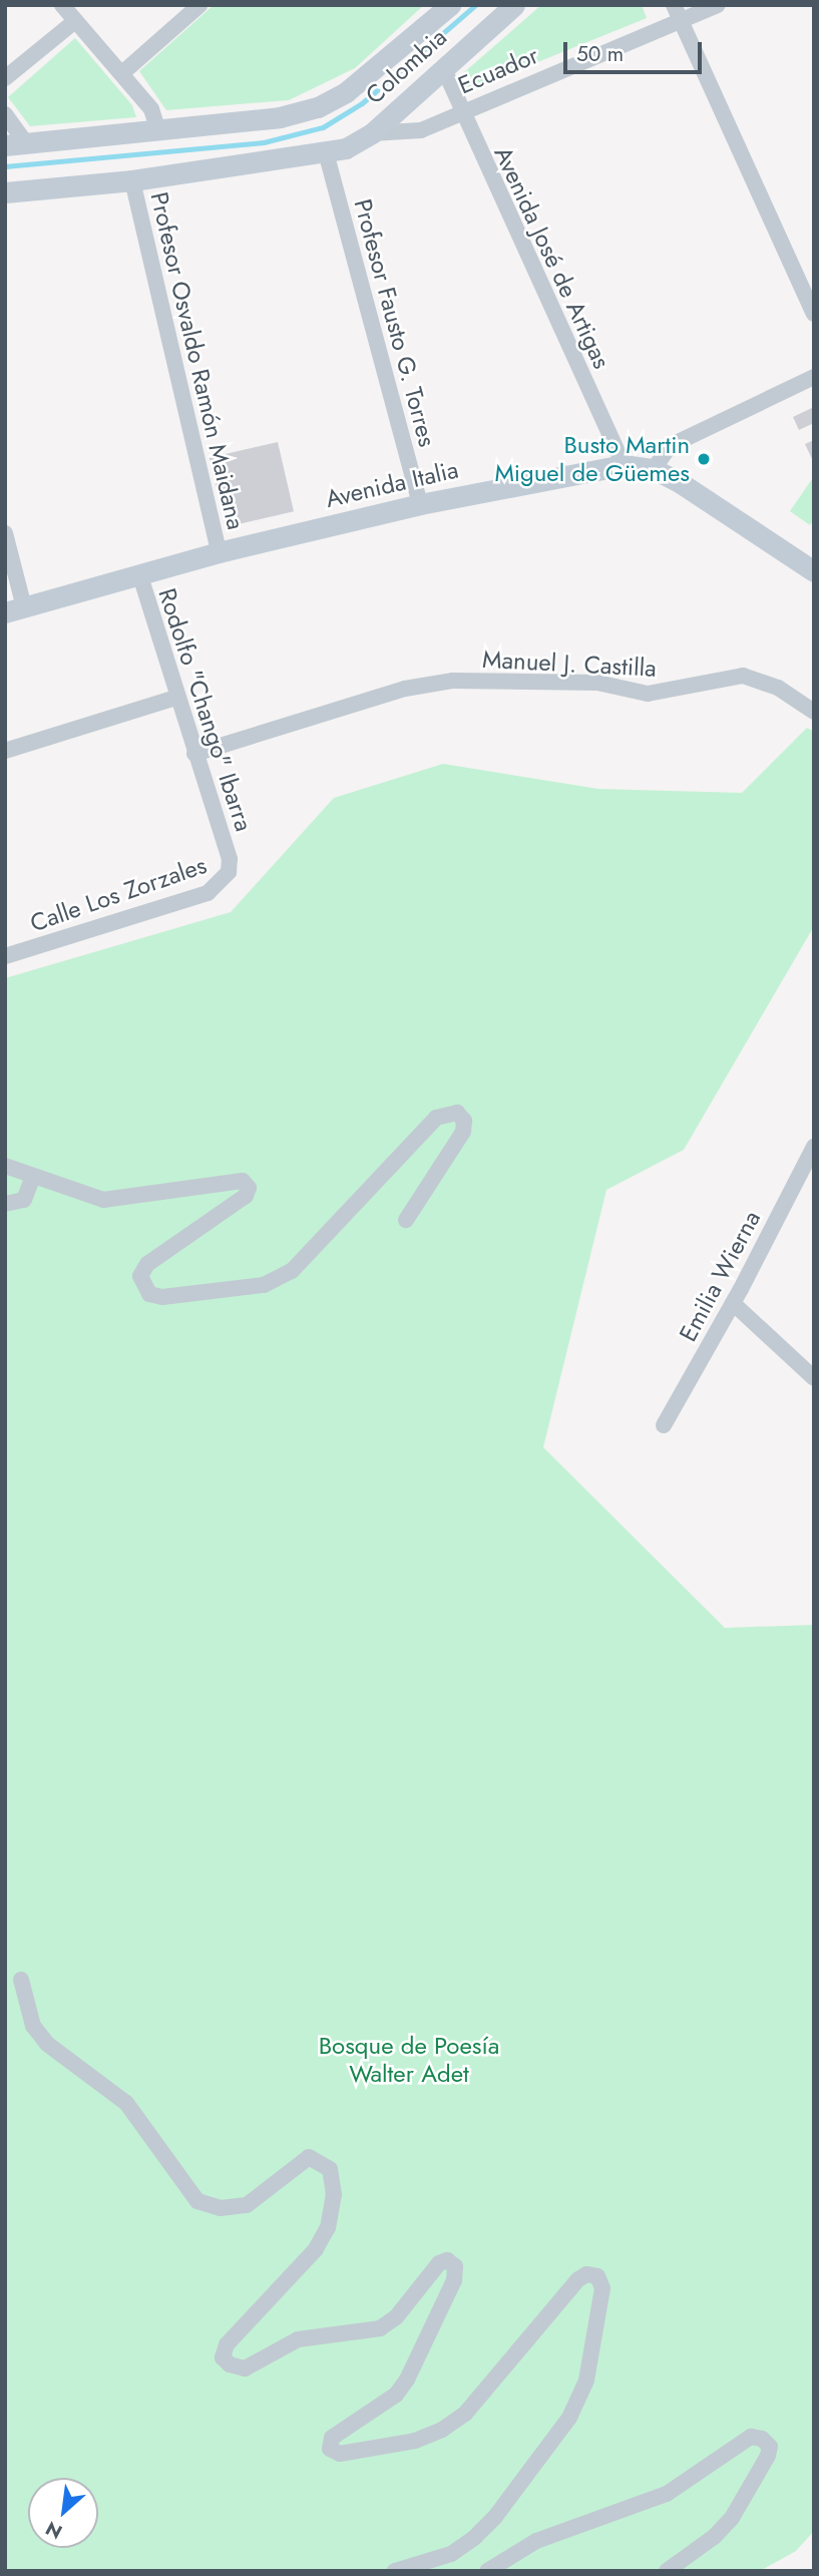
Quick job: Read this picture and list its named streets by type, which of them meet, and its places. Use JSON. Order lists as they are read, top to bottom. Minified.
{"streets":{"main road":["Colombia","Avenida Italia"],"street":["Ecuador","Avenida José de Artigas","Profesor Fausto G. Torres","Profesor Osvaldo Ramón Maidana","Manuel J. Castilla","Rodolfo \"Chango\" Ibarra","Calle Los Zorzales","Emilia Wierna"]},"crossings":[["Colombia","Ecuador"],["Colombia","Avenida José de Artigas"],["Colombia","Profesor Fausto G. Torres"],["Ecuador","Avenida José de Artigas"],["Avenida José de Artigas","Avenida Italia"],["Profesor Fausto G. Torres","Avenida Italia"],["Profesor Osvaldo Ramón Maidana","Avenida Italia"],["Avenida Italia","Rodolfo \"Chango\" Ibarra"],["Manuel J. Castilla","Rodolfo \"Chango\" Ibarra"],["Rodolfo \"Chango\" Ibarra","Calle Los Zorzales"]],"parks":["Bosque de Poesía Walter Adet"],"places":["Busto Martin Miguel de Güemes"],"scale_bar":"50 m","north":"bottom left"}
